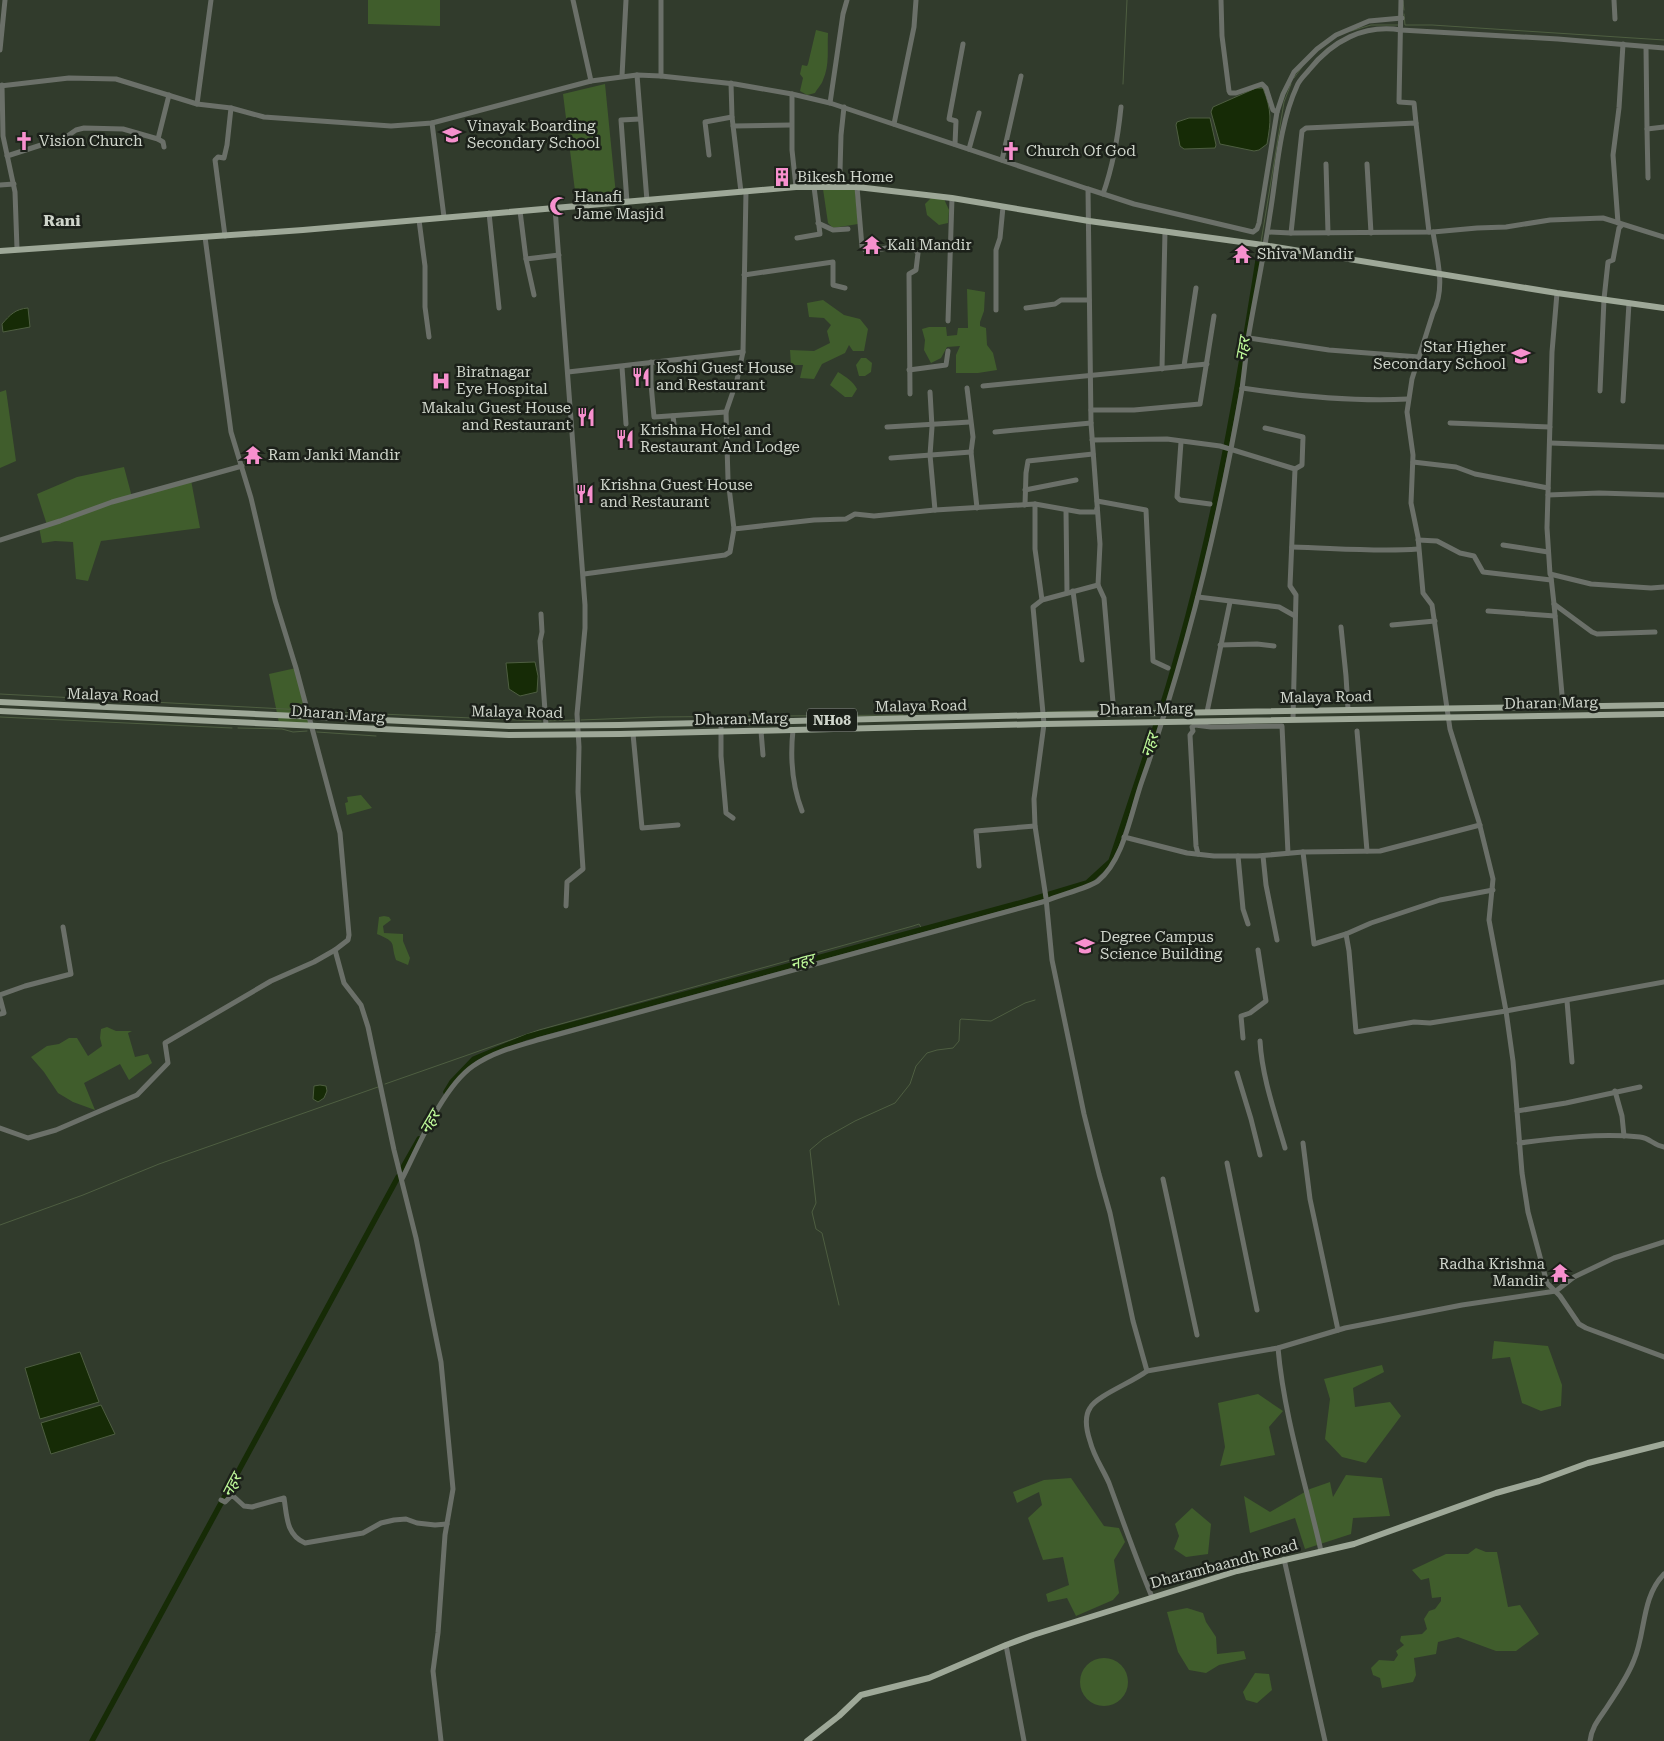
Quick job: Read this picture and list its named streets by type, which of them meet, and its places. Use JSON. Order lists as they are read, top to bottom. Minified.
{"streets":{"main road":["Malaya Road","Dharan Marg","NH08","Dharambaandh Road"]},"districts":["Rani"],"water":["नहर"],"places":{"school or university":["Vinayak Boarding Secondary School","Star Higher Secondary School","Degree Campus Science Building"],"church":["Vision Church","Church Of God"],"building":["Bikesh Home"],"mosque":["Hanafi Jame Masjid"],"temple":["Kali Mandir","Shiva Mandir","Ram Janki Mandir","Radha Krishna Mandir"],"restaurant":["Koshi Guest House and Restaurant","Makalu Guest House and Restaurant","Krishna Hotel and Restaurant And Lodge","Krishna Guest House and Restaurant"],"hospital":["Biratnagar Eye Hospital"]}}
